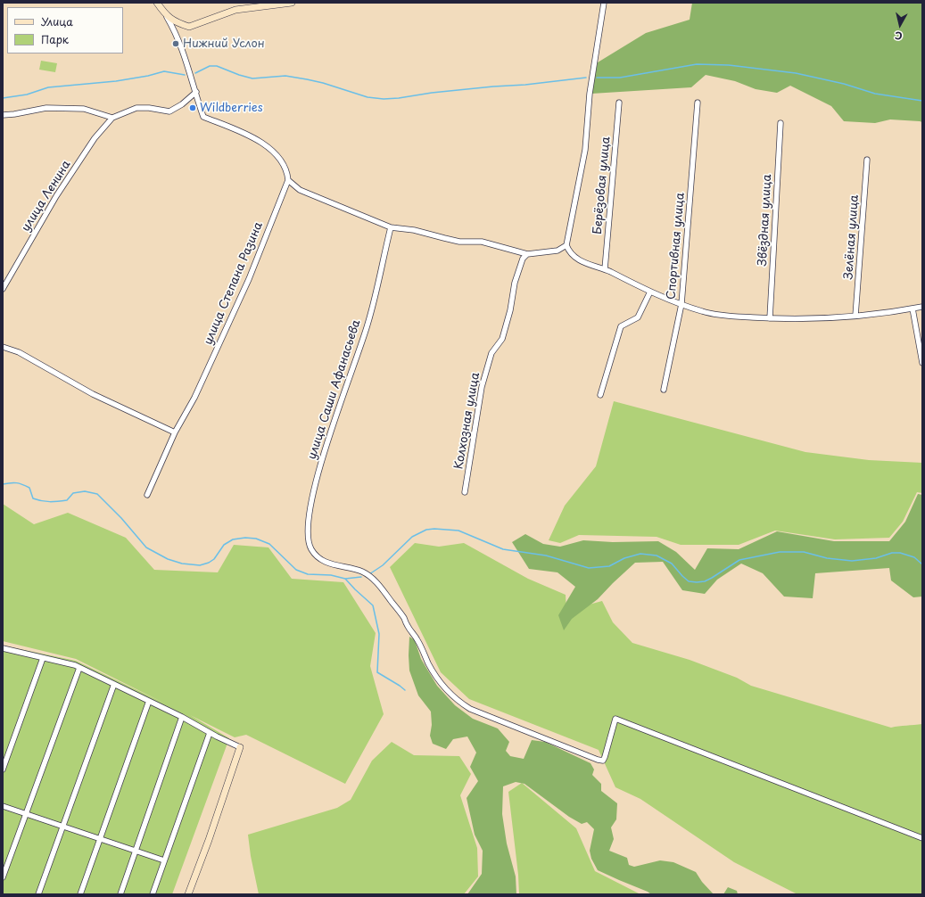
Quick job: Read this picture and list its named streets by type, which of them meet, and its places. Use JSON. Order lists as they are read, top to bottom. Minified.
{"streets":{"street":["Берёзовая улица","улица Ленина","Звёздная улица","Зелёная улица","Спортивная улица","улица Степана Разина","улица Саши Афанасьева","Колхозная улица"]},"places":["Нижний Услон","Wildberries"],"legend":["Улица","Парк"],"north":"bottom"}
